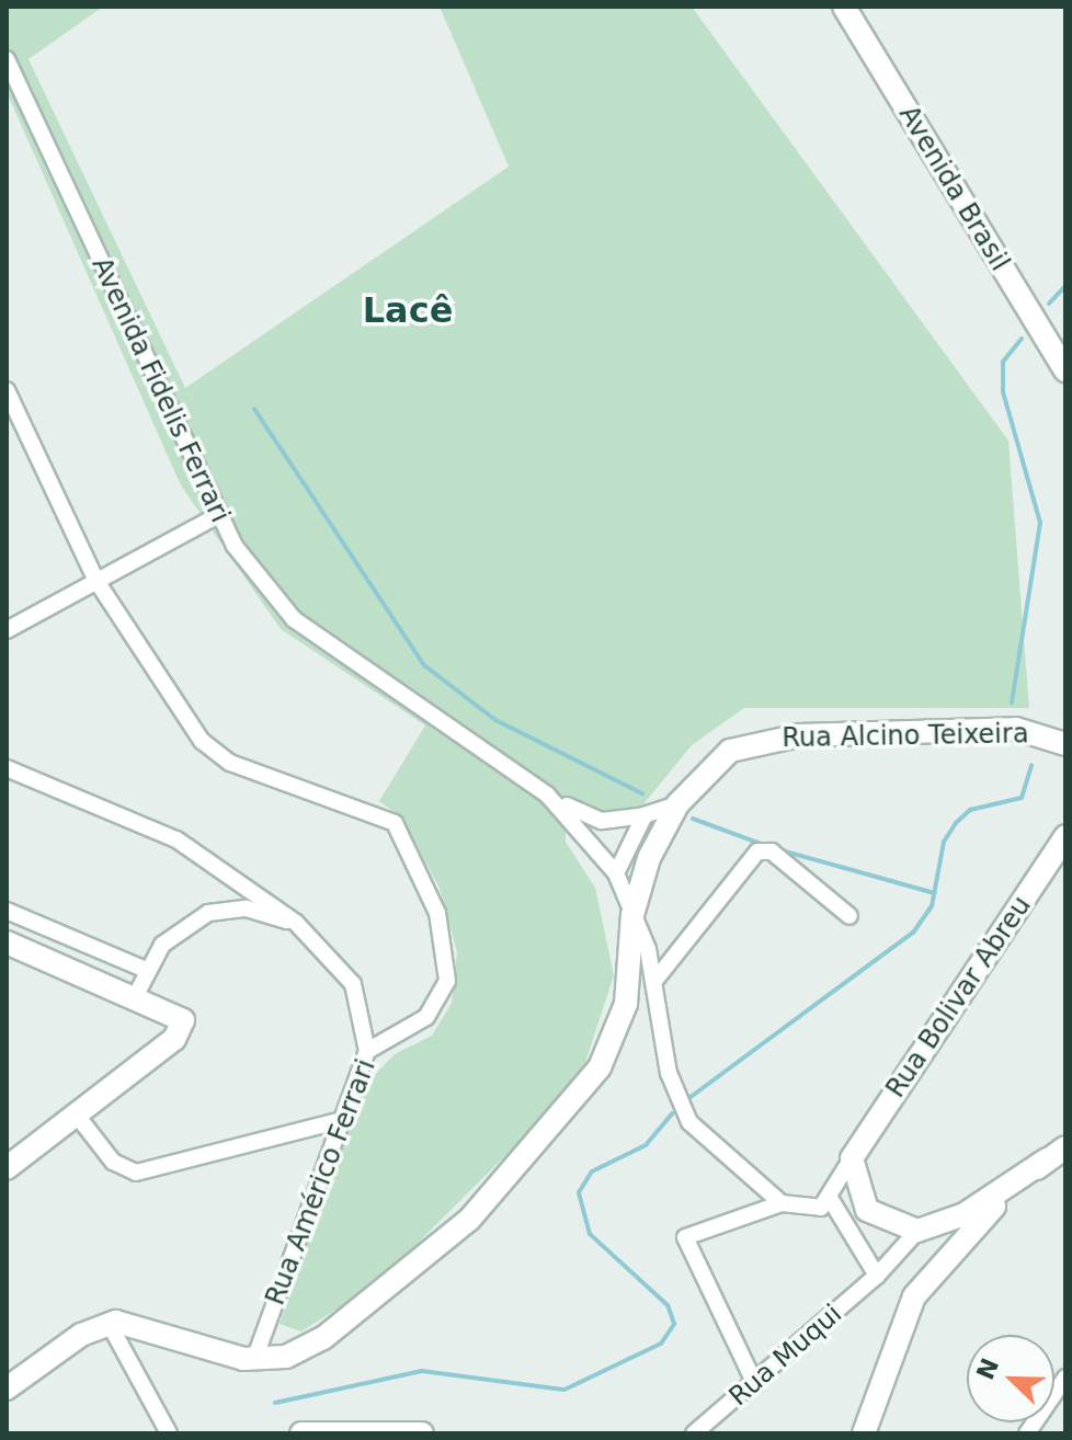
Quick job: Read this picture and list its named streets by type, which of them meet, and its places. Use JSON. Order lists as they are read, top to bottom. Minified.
{"streets":{"main road":["Avenida Brasil","Rua Alcino Teixeira","Rua Bolivar Abreu"],"street":["Avenida Fidelis Ferrari","Rua Américo Ferrari","Rua Muqui"]},"crossings":[["Avenida Fidelis Ferrari","Rua Alcino Teixeira"],["Rua Alcino Teixeira","Rua Américo Ferrari"]],"districts":["Lacê"],"north":"top left"}
